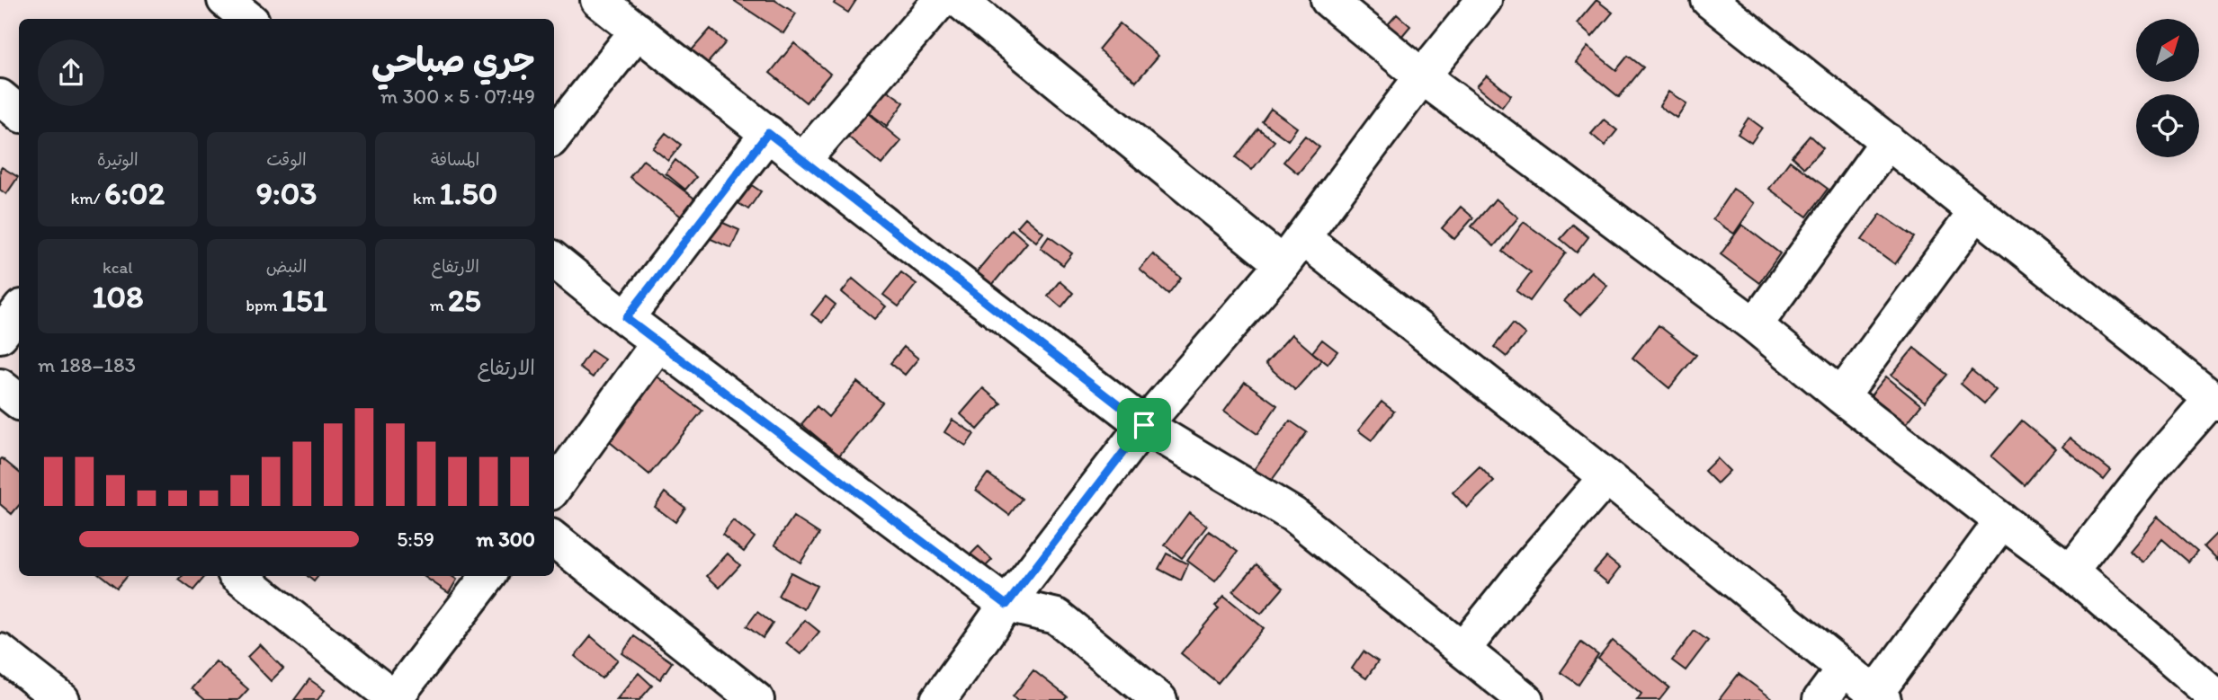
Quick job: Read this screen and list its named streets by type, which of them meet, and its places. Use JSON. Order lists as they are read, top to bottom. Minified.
{"north":"top right","page":{"heading":["جري صباحي","07:49 · 5 × 300 m"],"stats":[["المسافة","1.50 km"],["الوقت","9:03"],["الوتيرة","6:02 /km"],["الارتفاع","25 m"],["النبض","151 bpm"],["kcal","108"]],"chart":["الارتفاع","183–188 m"],"list":[{"name":"300 m","note":"5:59"}]}}
